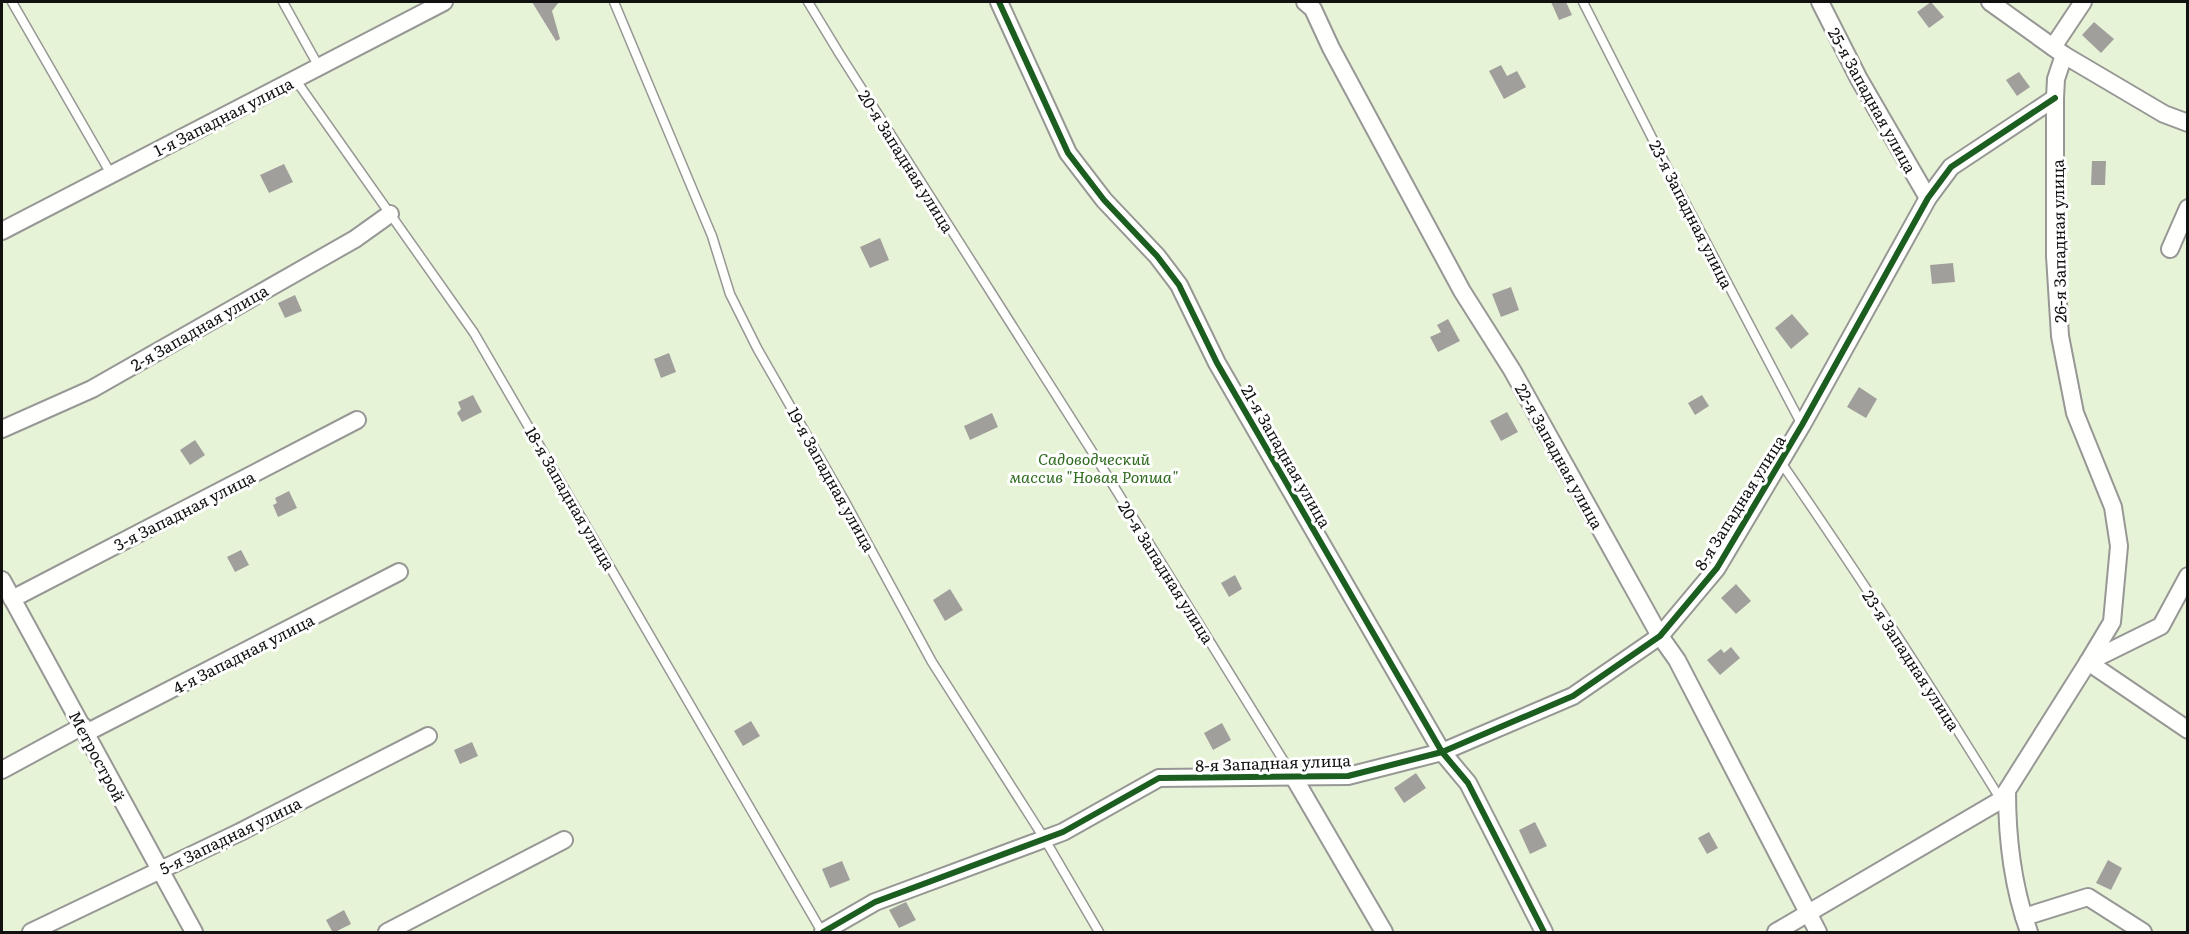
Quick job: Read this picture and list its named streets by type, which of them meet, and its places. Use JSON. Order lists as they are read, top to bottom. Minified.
{"streets":{"street":["25-я Западная улица","1-я Западная улица","20-я Западная улица","26-я Западная улица","2-я Западная улица","21-я Западная улица","22-я Западная улица","8-я Западная улица","3-я Западная улица","4-я Западная улица","Метрострой","5-я Западная улица"],"lane":["23-я Западная улица","19-я Западная улица","18-я Западная улица"]},"crossings":[["25-я Западная улица","8-я Западная улица"],["1-я Западная улица","18-я Западная улица"],["20-я Западная улица","8-я Западная улица"],["23-я Западная улица","26-я Западная улица"],["23-я Западная улица","8-я Западная улица"],["26-я Западная улица","8-я Западная улица"],["2-я Западная улица","18-я Западная улица"],["21-я Западная улица","8-я Западная улица"],["22-я Западная улица","8-я Западная улица"],["19-я Западная улица","8-я Западная улица"],["18-я Западная улица","8-я Западная улица"],["3-я Западная улица","Метрострой"],["4-я Западная улица","Метрострой"],["Метрострой","5-я Западная улица"]],"parks":["Садоводческий массив \"Новая Ропша\""]}
